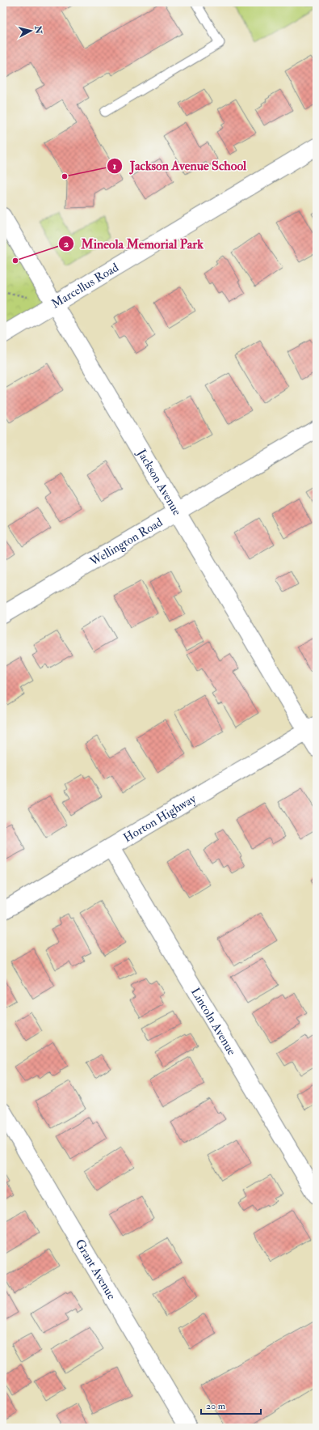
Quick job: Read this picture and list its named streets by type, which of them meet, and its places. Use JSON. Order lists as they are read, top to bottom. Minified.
{"streets":{"street":["Marcellus Road","Jackson Avenue","Wellington Road","Horton Highway","Lincoln Avenue","Grant Avenue"]},"crossings":[["Marcellus Road","Jackson Avenue"],["Jackson Avenue","Wellington Road"],["Jackson Avenue","Horton Highway"],["Horton Highway","Lincoln Avenue"]],"places":["Jackson Avenue School","Mineola Memorial Park"],"scale_bar":"20 m","north":"right"}
